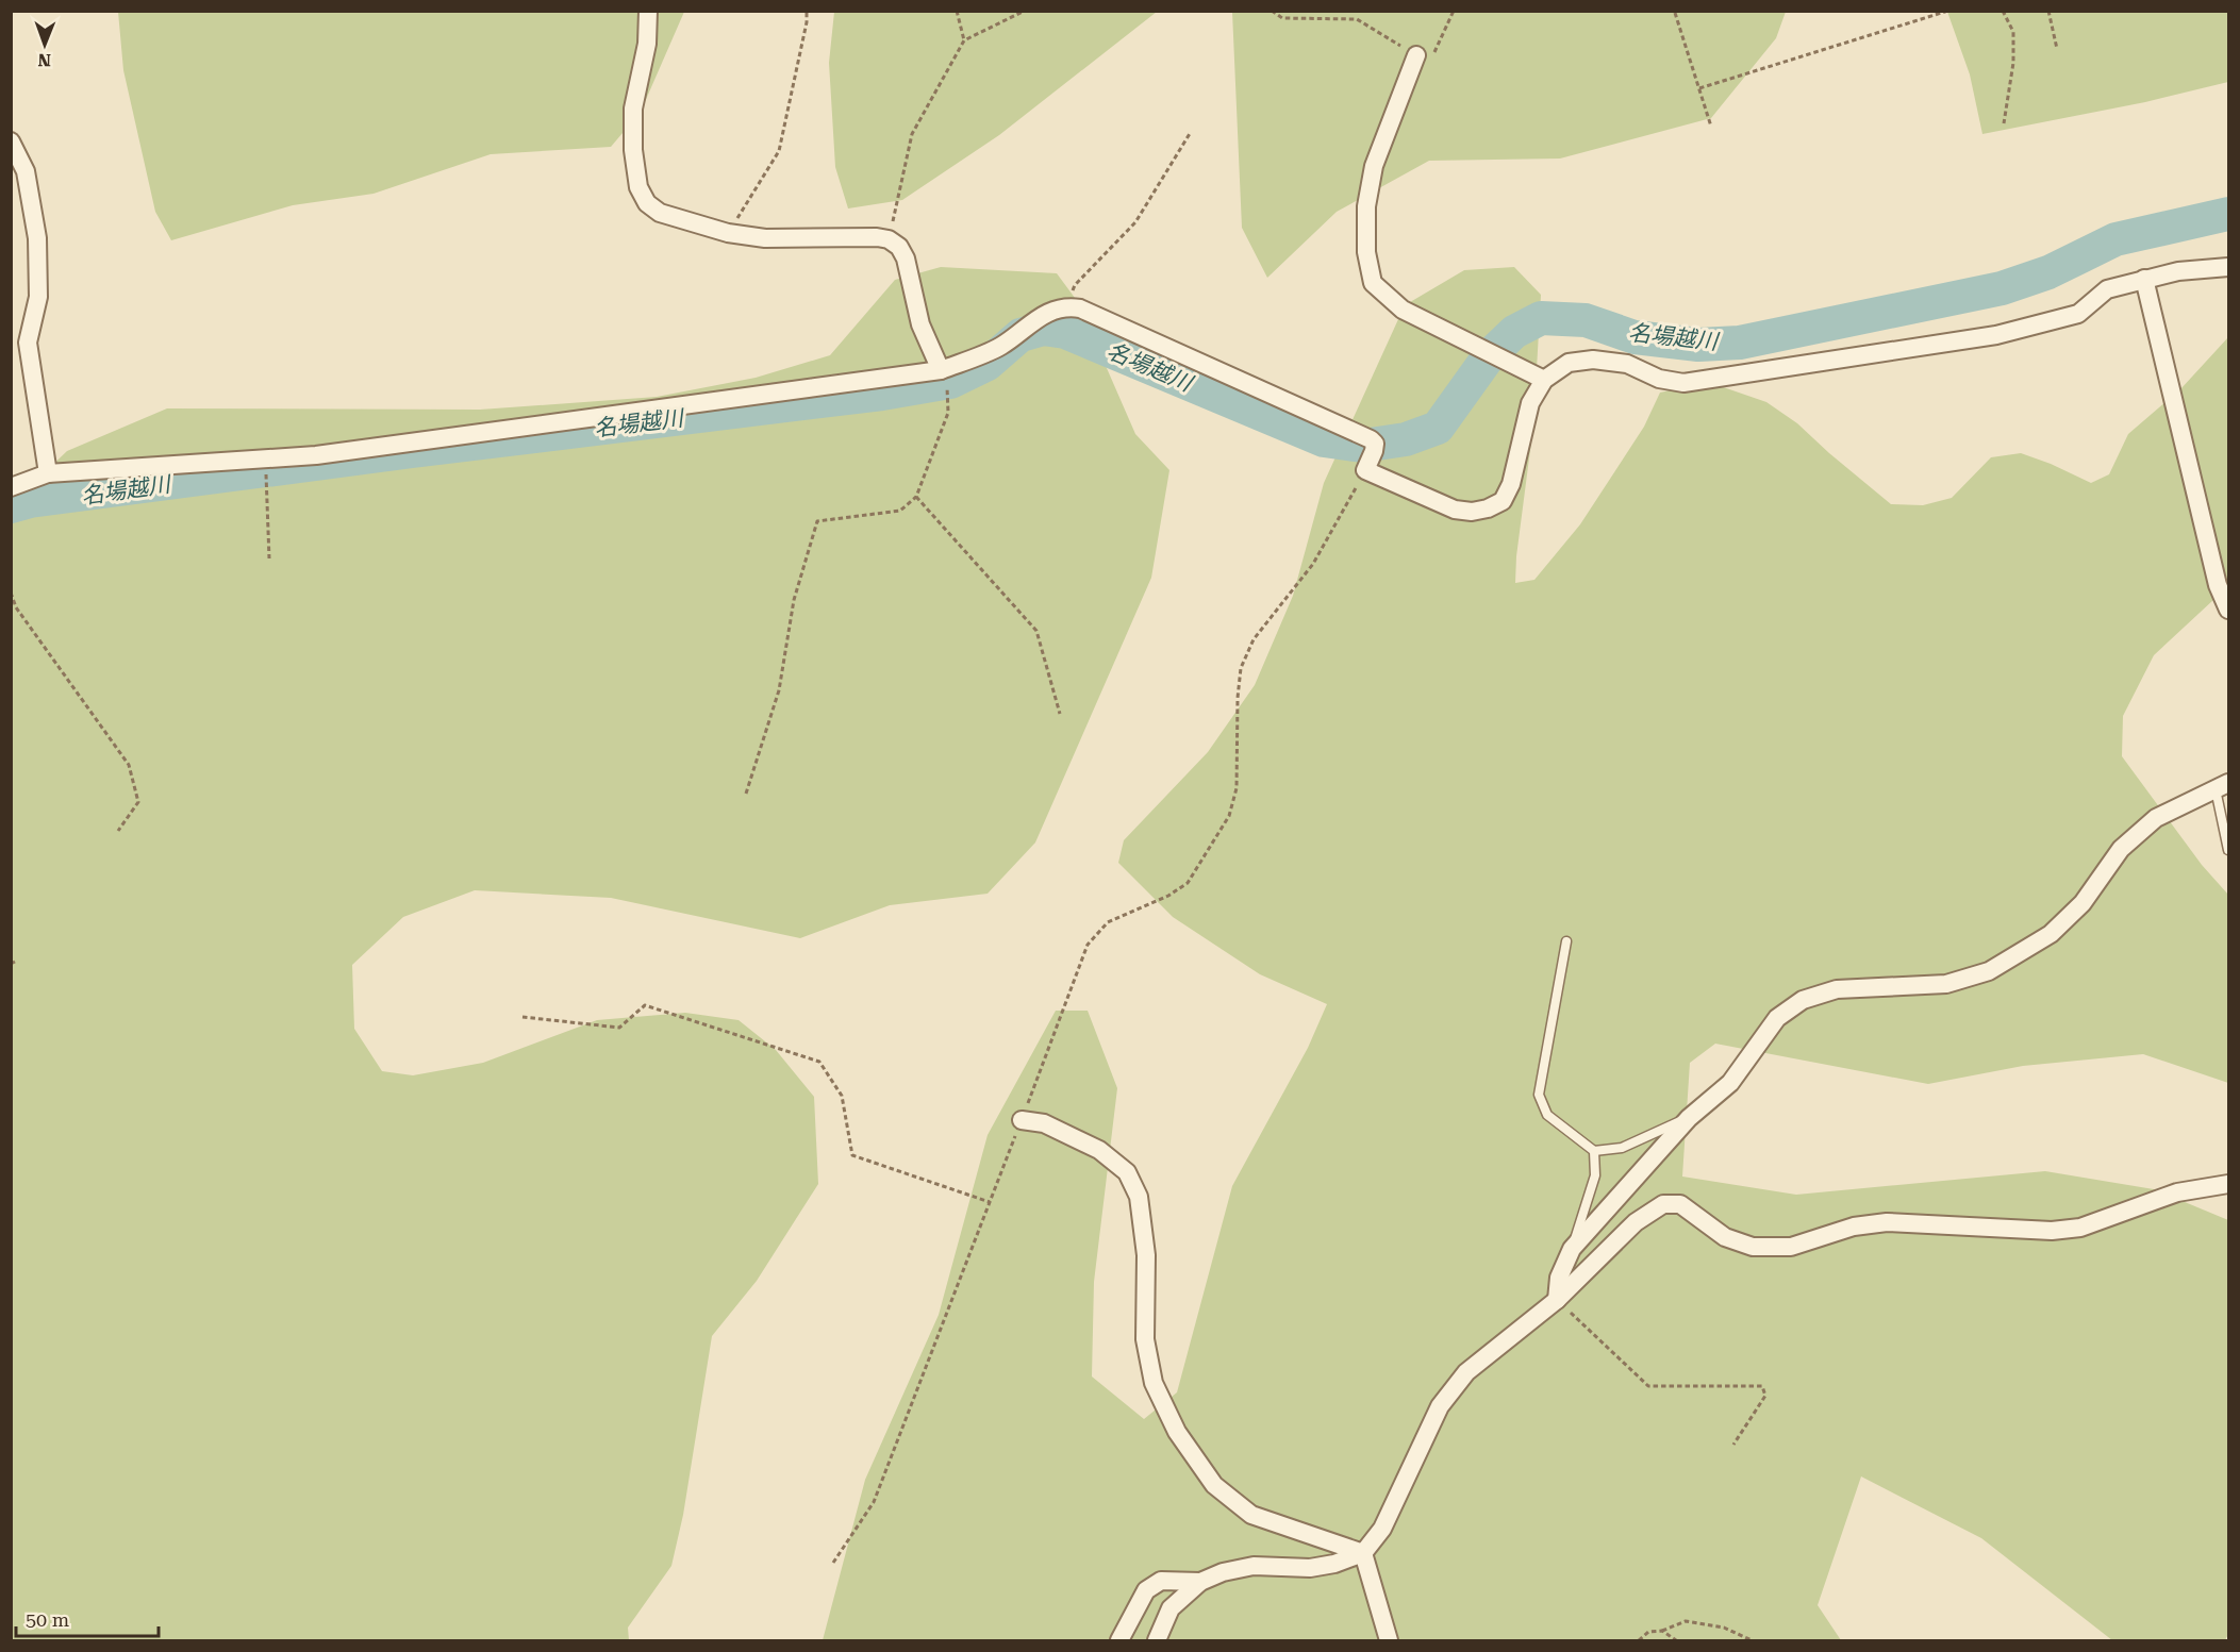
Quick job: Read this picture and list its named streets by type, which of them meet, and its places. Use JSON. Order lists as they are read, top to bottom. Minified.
{"water":["名場越川"],"scale_bar":"50 m","north":"bottom"}
